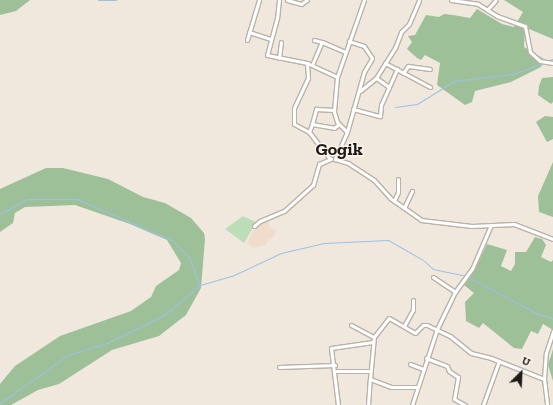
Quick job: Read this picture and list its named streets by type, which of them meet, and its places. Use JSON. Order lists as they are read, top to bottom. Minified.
{"districts":["Gogik"],"north":"top right"}
